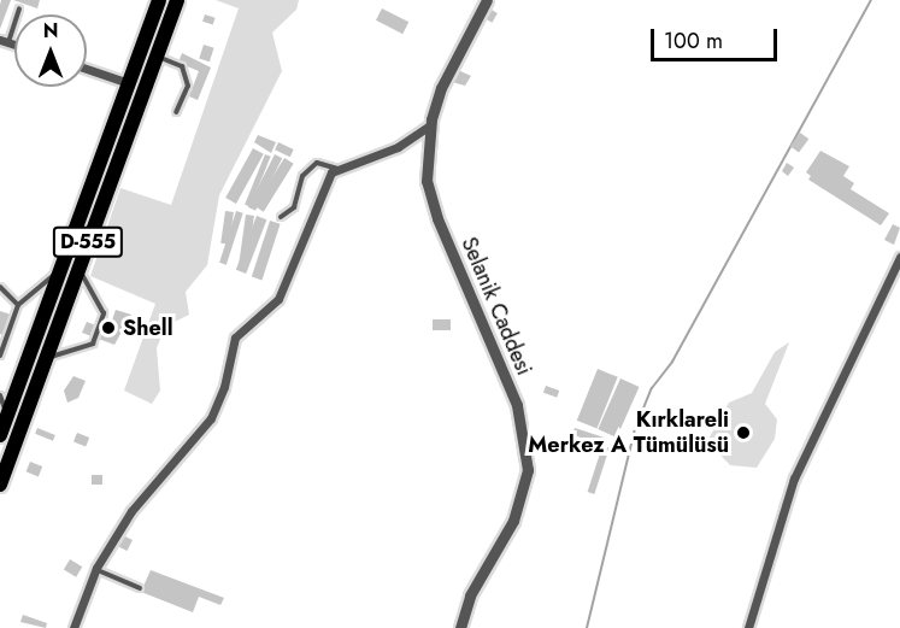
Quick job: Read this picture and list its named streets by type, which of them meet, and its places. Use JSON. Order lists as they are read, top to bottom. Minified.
{"streets":{"highway":["D-555"],"street":["Selanik Caddesi"]},"places":["Shell","Kırklareli Merkez A Tümülüsü"],"scale_bar":"100 m","north":"top"}
